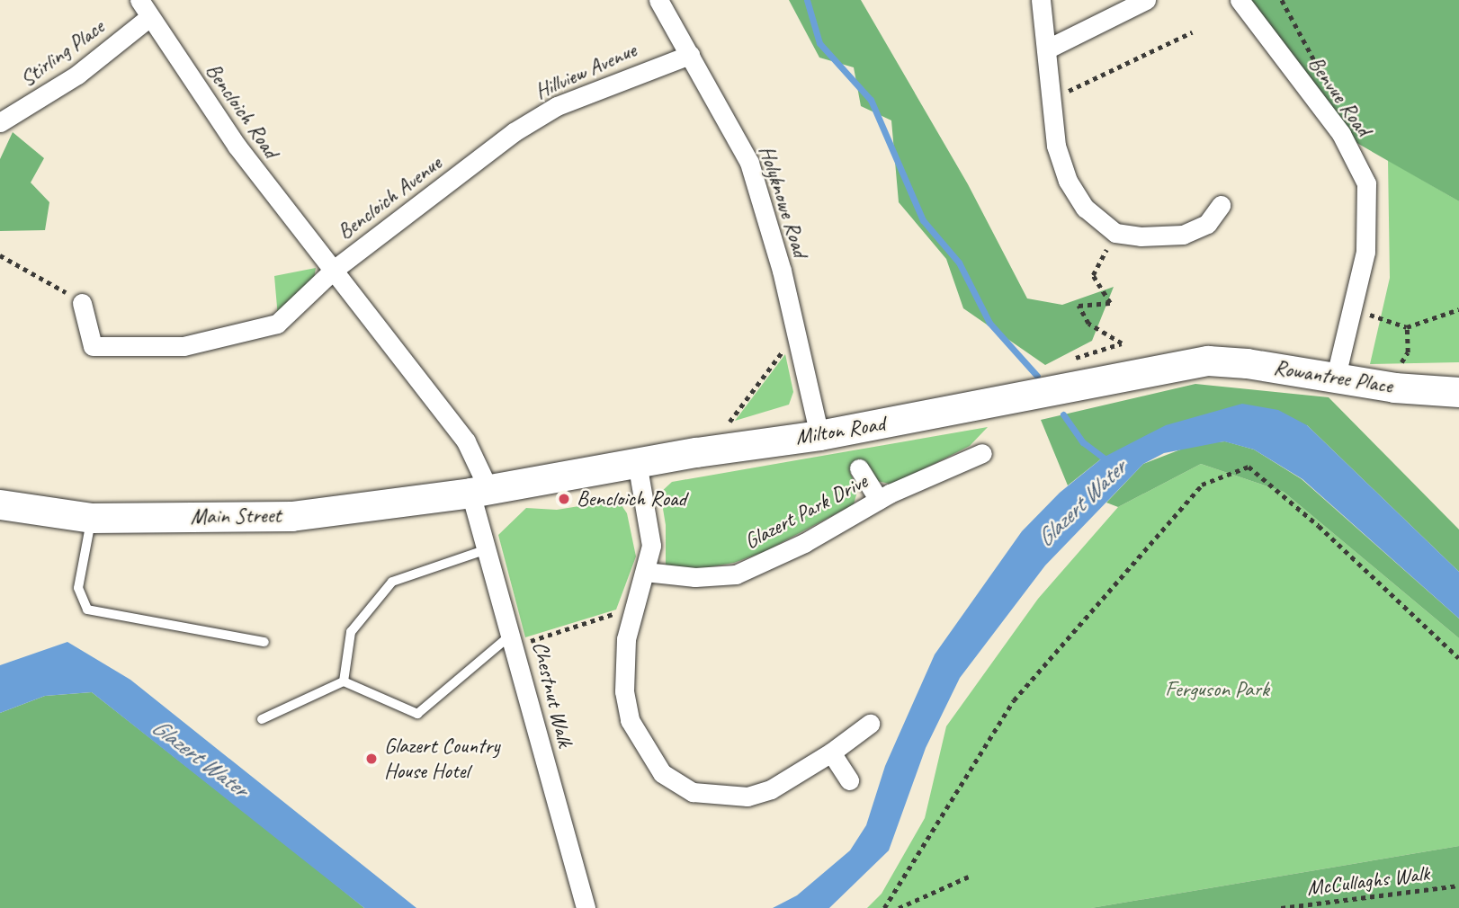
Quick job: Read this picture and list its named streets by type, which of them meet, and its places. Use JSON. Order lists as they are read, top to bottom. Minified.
{"streets":{"main road":["Rowantree Place","Milton Road","Main Street"],"street":["Stirling Place","Hillview Avenue","Benvue Road","Bencloich Road","Bencloich Avenue","Holyknowe Road","Glazert Park Drive","Chestnut Walk"],"path":["McCullaghs Walk"]},"crossings":[["Stirling Place","Bencloich Road"],["Hillview Avenue","Bencloich Avenue"],["Hillview Avenue","Holyknowe Road"],["Benvue Road","Rowantree Place"],["Bencloich Road","Bencloich Avenue"],["Bencloich Road","Milton Road"],["Bencloich Road","Main Street"],["Bencloich Road","Chestnut Walk"],["Holyknowe Road","Milton Road"],["Rowantree Place","Milton Road"],["Milton Road","Main Street"],["Milton Road","Chestnut Walk"],["Main Street","Chestnut Walk"]],"water":["Glazert Water"],"parks":["Ferguson Park"],"places":["Bencloich Road","Glazert Country House Hotel"]}
